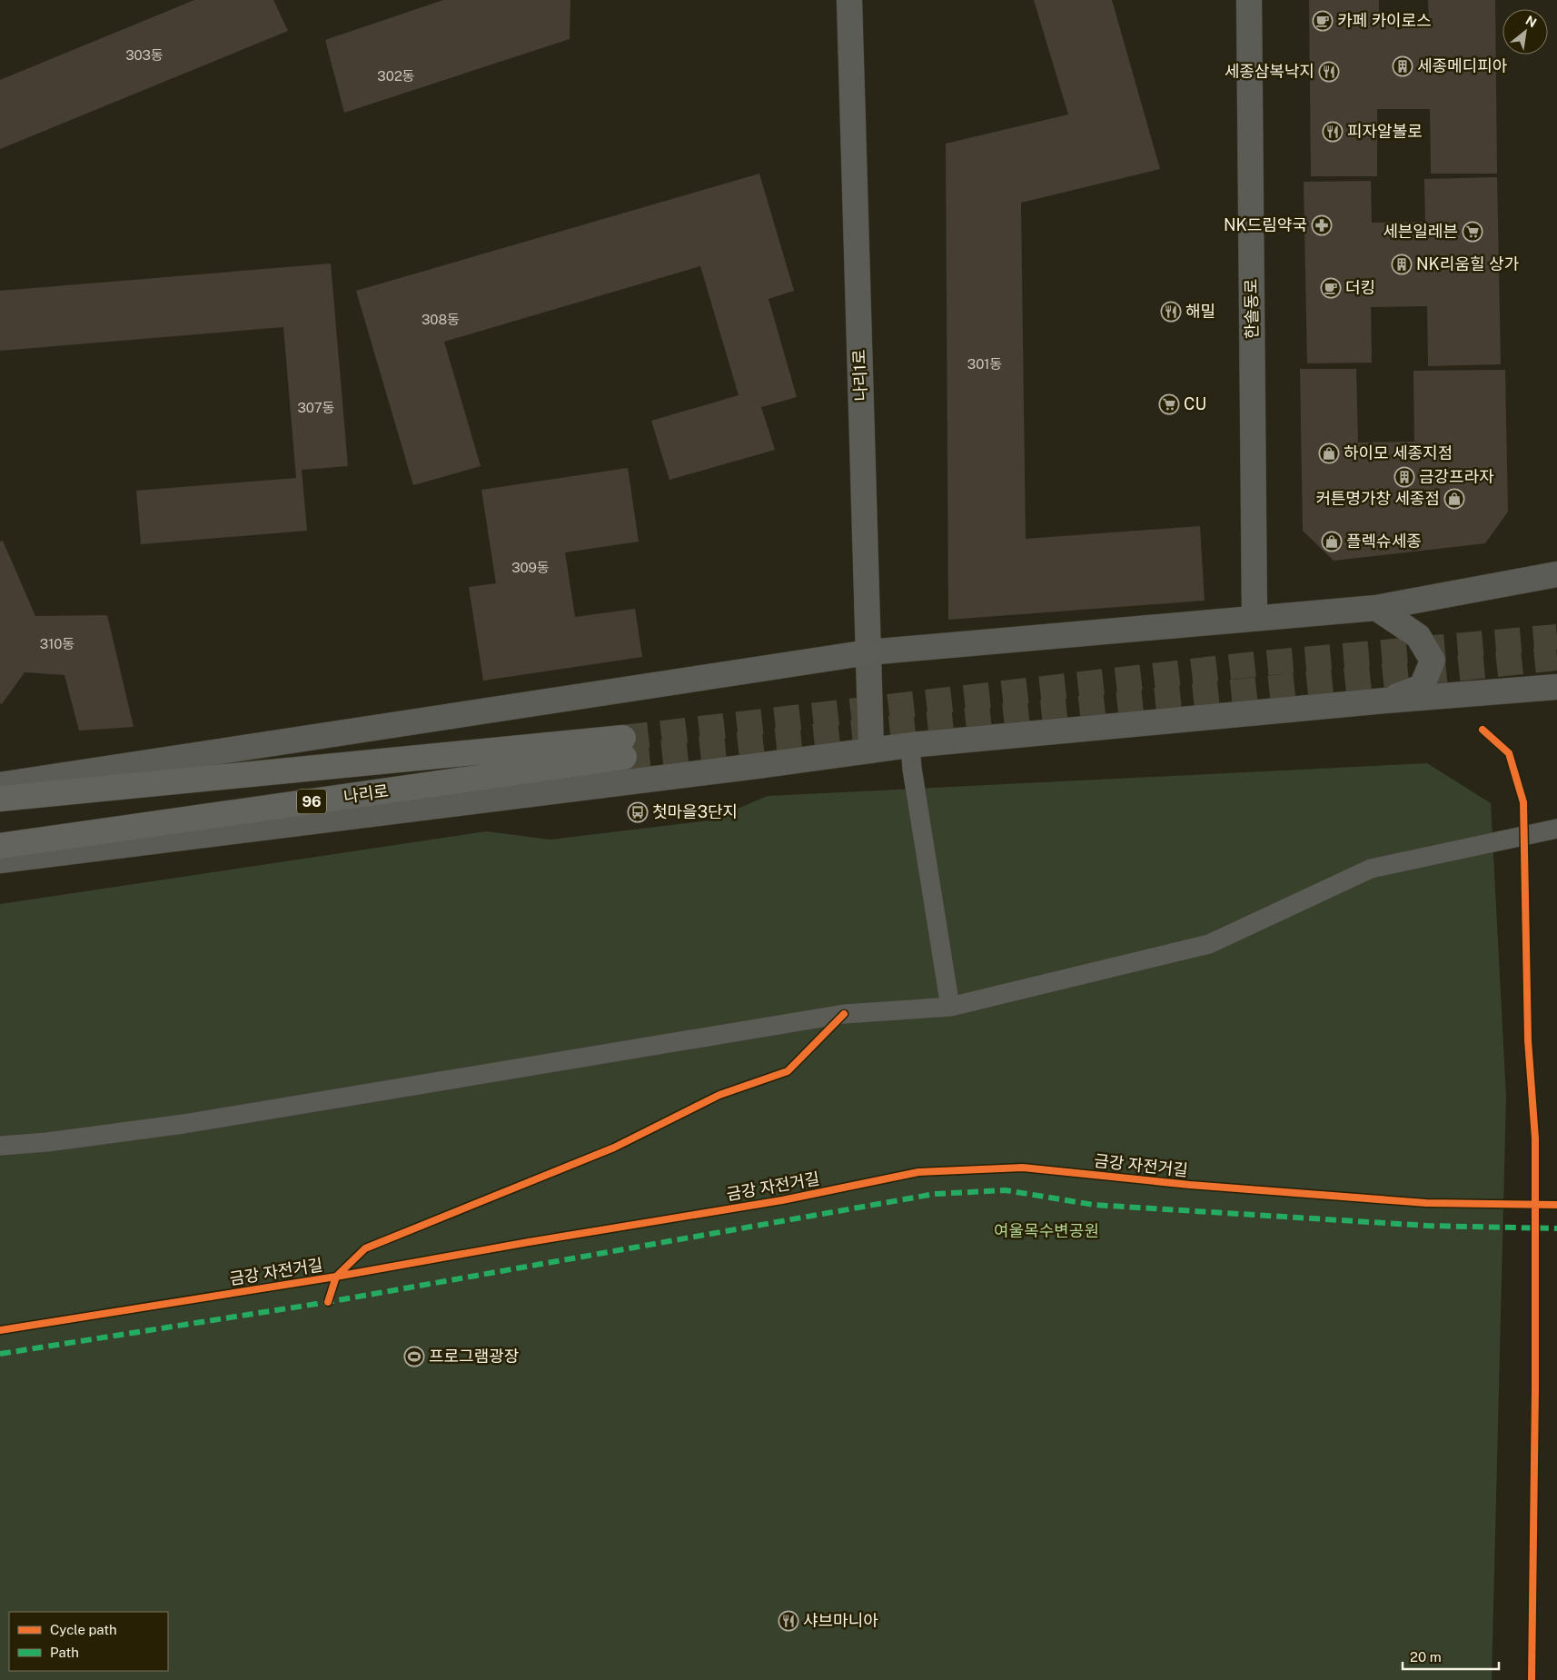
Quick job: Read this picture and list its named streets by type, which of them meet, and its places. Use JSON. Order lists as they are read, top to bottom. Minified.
{"streets":{"main road":["나리로","96"],"street":["한솔동로","나리1로"],"cycle path":["금강 자전거길"]},"parks":["여울목수변공원"],"places":{"cafe":["카페 카이로스","더킹"],"building":["세종메디피아","NK리움힐 상가","금강프라자"],"restaurant":["세종삼복낙지","피자알볼로","해밀","샤브마니아"],"pharmacy":["NK드림약국"],"supermarket":["세븐일레븐","CU"],"shop":["하이모 세종지점","커튼명가창 세종점","플렉슈세종"],"bus stop":["첫마을3단지"],"sports":["프로그램광장"]},"house_numbers":["303동","302동","308동","301동","307동","309동","310동"],"legend":["Cycle path","Path"],"scale_bar":"20 m","north":"top right"}
